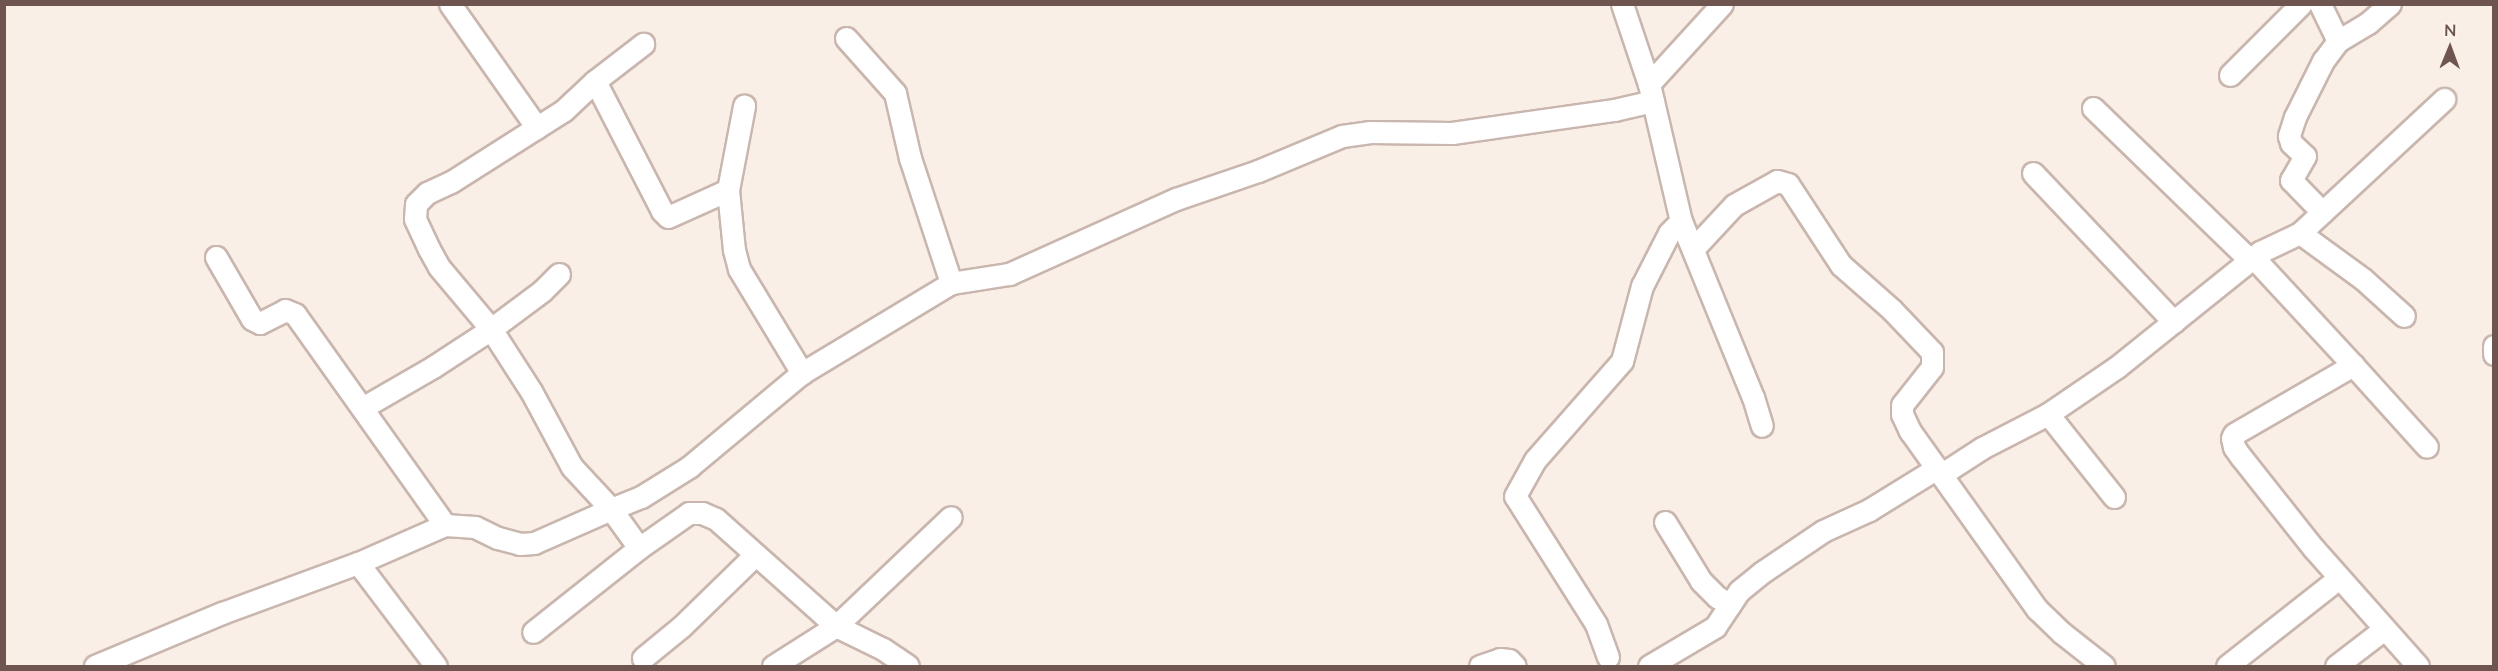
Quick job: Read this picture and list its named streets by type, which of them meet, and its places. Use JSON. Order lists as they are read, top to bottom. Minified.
{"north":"top"}
